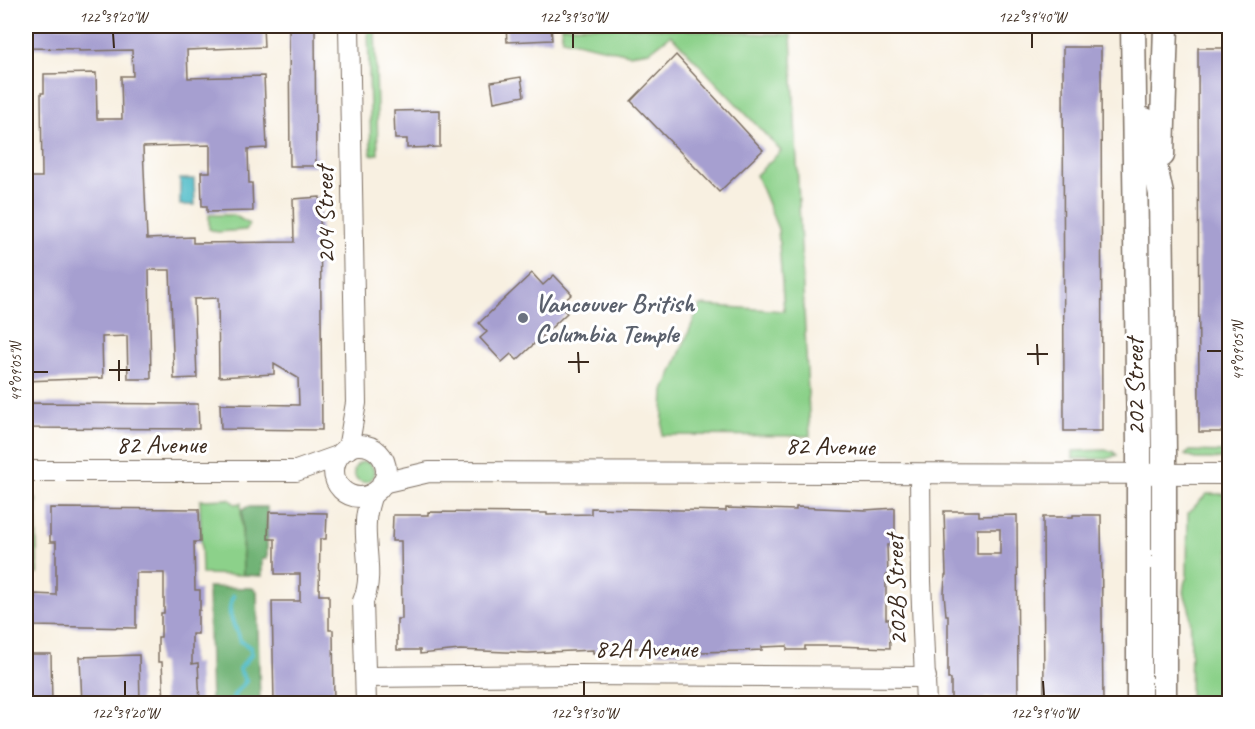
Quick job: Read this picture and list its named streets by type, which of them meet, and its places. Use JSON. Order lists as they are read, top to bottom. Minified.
{"streets":{"main road":["202 Street"],"street":["204 Street","82 Avenue","202B Street","82A Avenue"]},"crossings":[["204 Street","82 Avenue"],["202 Street","82 Avenue"],["82 Avenue","202B Street"],["202B Street","82A Avenue"]],"places":["Vancouver British Columbia Temple"],"coordinates":["122°39'20\"W","122°39'30\"W","122°39'40\"W","49°09'05\"N"]}
